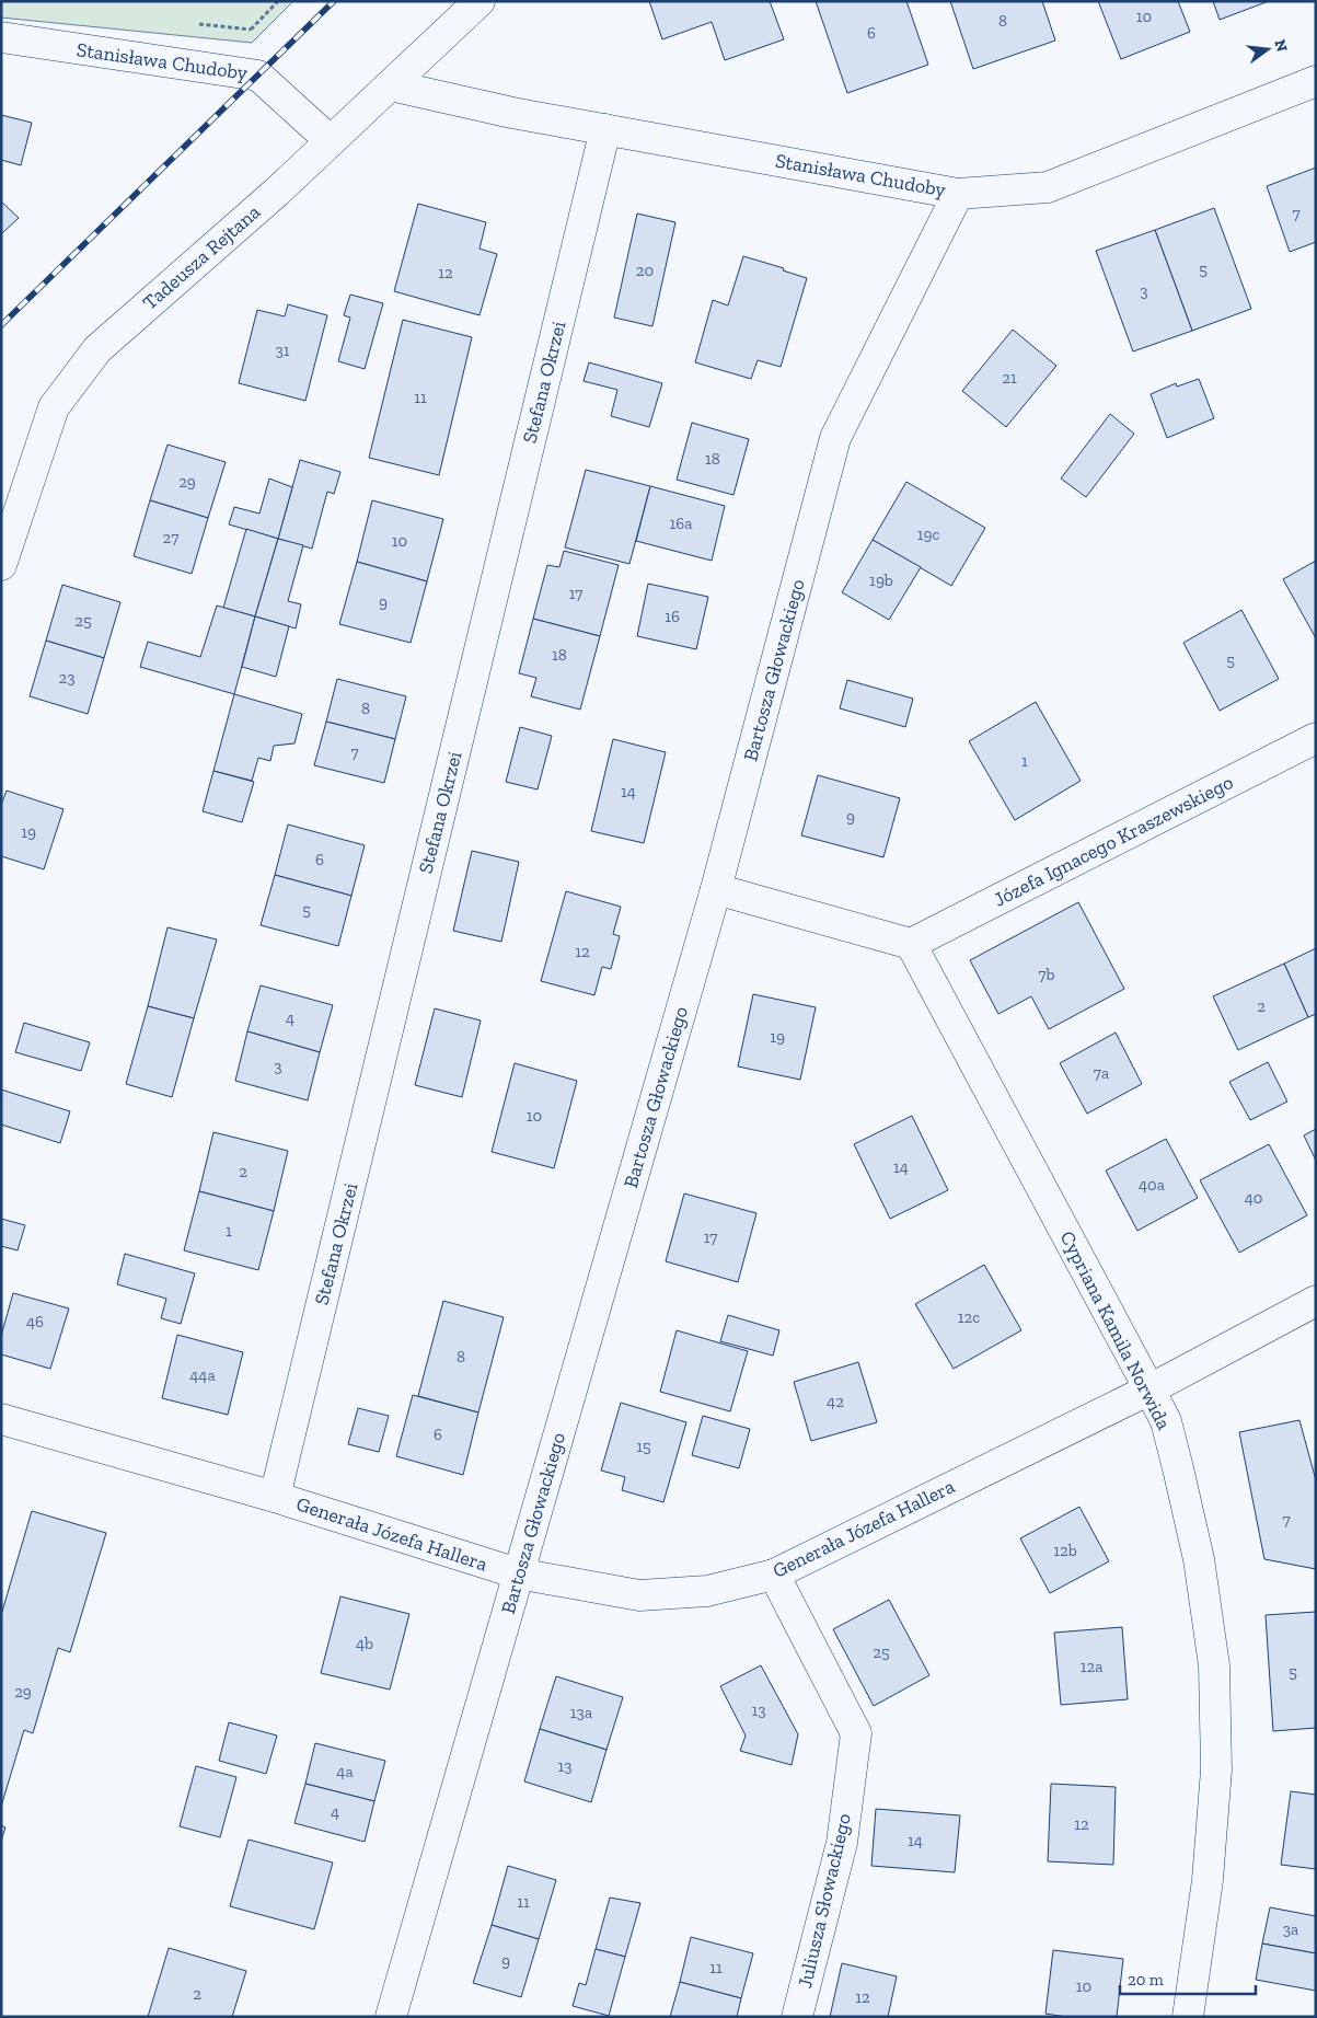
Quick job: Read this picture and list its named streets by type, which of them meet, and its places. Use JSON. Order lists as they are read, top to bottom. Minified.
{"streets":{"street":["Stanisława Chudoby","Tadeusza Rejtana","Stefana Okrzei","Bartosza Głowackiego","Józefa Ignacego Kraszewskiego","Cypriana Kamila Norwida","Generała Józefa Hallera","Juliusza Słowackiego"]},"crossings":[["Stanisława Chudoby","Tadeusza Rejtana"],["Stanisława Chudoby","Stefana Okrzei"],["Stanisława Chudoby","Bartosza Głowackiego"],["Stefana Okrzei","Generała Józefa Hallera"],["Bartosza Głowackiego","Generała Józefa Hallera"],["Józefa Ignacego Kraszewskiego","Cypriana Kamila Norwida"],["Cypriana Kamila Norwida","Generała Józefa Hallera"],["Generała Józefa Hallera","Juliusza Słowackiego"]],"house_numbers":["10","8","6","7","5","20","12","3","31","21","11","18","29","16a","19c","27","10","19b","17","9","16","25","18","5","23","8","7","1","14","9","19","6","5","12","7b","2","4","19","3","7a","10","14","2","40a","40","1","17","12c","46","8","44a","42","6","15","7","12b","4b","25","12a","5","29","13","13a","13","4a","4","12","14","11","3a","9","11","10","2","12"],"scale_bar":"20 m","north":"right"}
